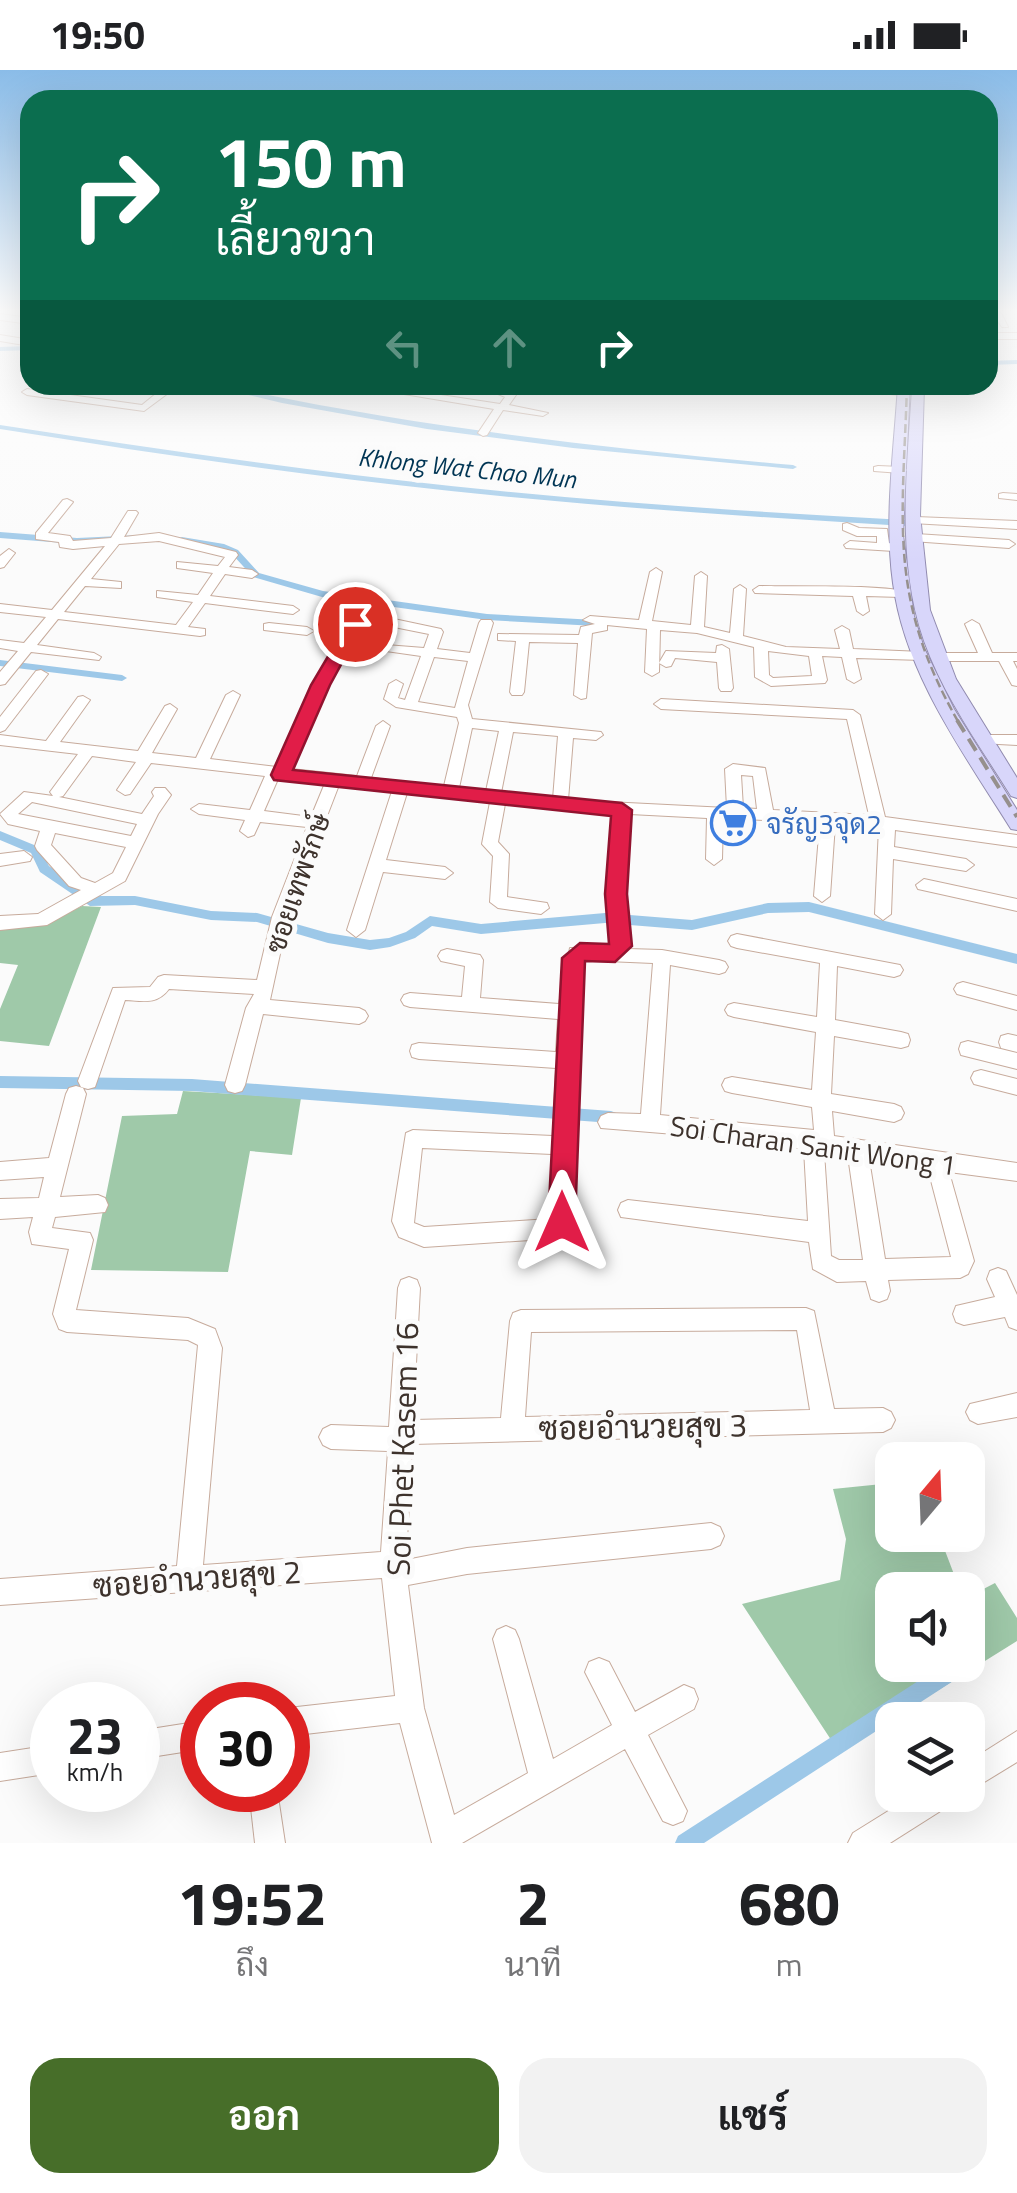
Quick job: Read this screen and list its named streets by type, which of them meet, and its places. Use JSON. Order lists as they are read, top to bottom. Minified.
{"streets":{"street":["ซอยเทพรักษ์","Soi Charan Sanit Wong 1","ซอยอำนวยสุข 3","Soi Phet Kasem 16","ซอยอำนวยสุข 2"]},"crossings":[["ซอยอำนวยสุข 3","Soi Phet Kasem 16"],["Soi Phet Kasem 16","ซอยอำนวยสุข 2"]],"water":["Khlong Wat Chao Mun"],"places":{"supermarket":["จรัญ3จุด2"]},"north":"top","page":{"status":"19:50","turn":["150 m","เลี้ยวขวา"],"speed":"23 km/h","limit":"30","eta":["19:52","ถึง","2","นาที","680","m"],"buttons":["ออก","แชร์"]}}
